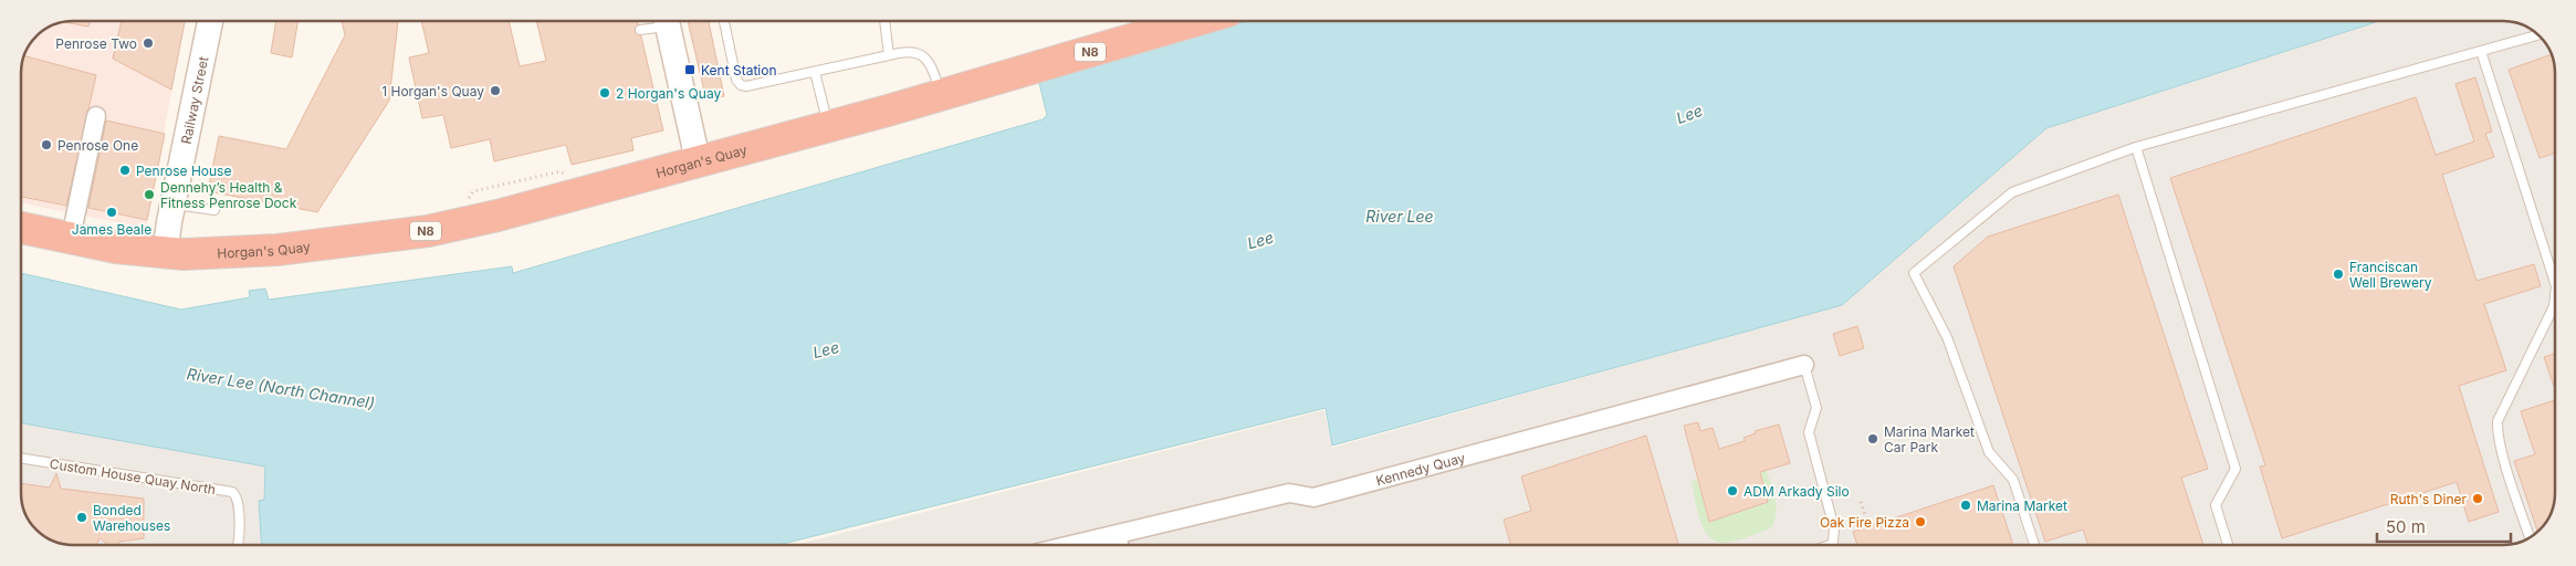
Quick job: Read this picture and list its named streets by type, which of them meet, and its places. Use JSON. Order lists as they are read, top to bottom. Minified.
{"streets":{"highway":["N8","Horgan's Quay"],"street":["Railway Street","Kennedy Quay"],"lane":["Custom House Quay North"]},"crossings":[["N8","Railway Street"],["N8","Horgan's Quay"],["Railway Street","Horgan's Quay"]],"water":["Lee","River Lee","River Lee (North Channel)"],"places":{"other":["Penrose Two","1 Horgan's Quay","2 Horgan's Quay","Penrose One","Penrose House","Dennehy’s Health & Fitness Penrose Dock","James Beale","Franciscan Well Brewery","Marina Market Car Park","ADM Arkady Silo","Ruth's Diner","Marina Market","Bonded Warehouses","Oak Fire Pizza"],"transit":["Kent Station"]},"scale_bar":"50 m"}
